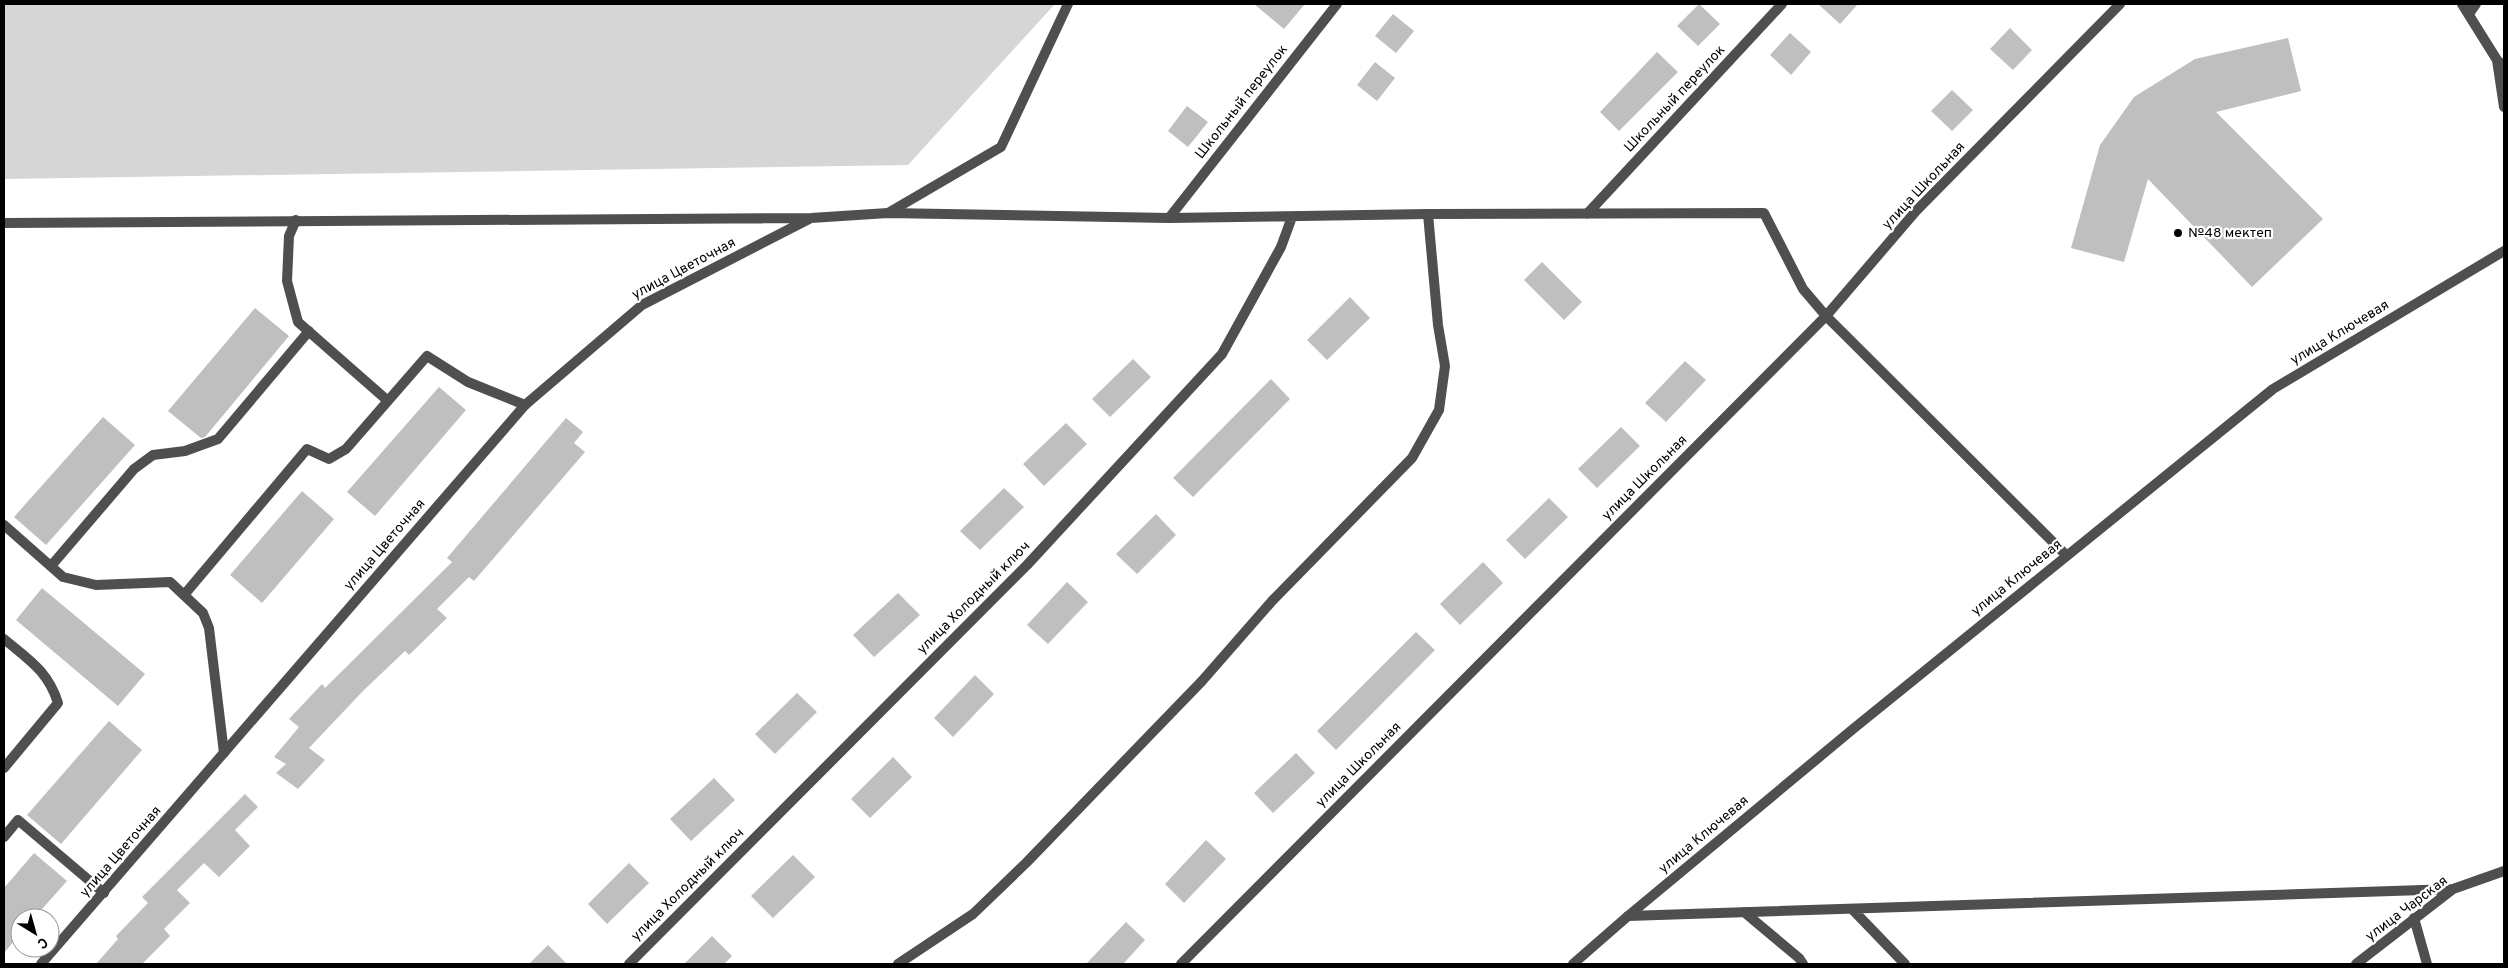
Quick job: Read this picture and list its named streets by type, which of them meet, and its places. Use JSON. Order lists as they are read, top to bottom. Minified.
{"streets":{"street":["Школьный переулок","улица Школьная","улица Цветочная","улица Ключевая","улица Холодный ключ","улица Чарская"]},"places":["№48 мектеп"],"north":"bottom right"}
